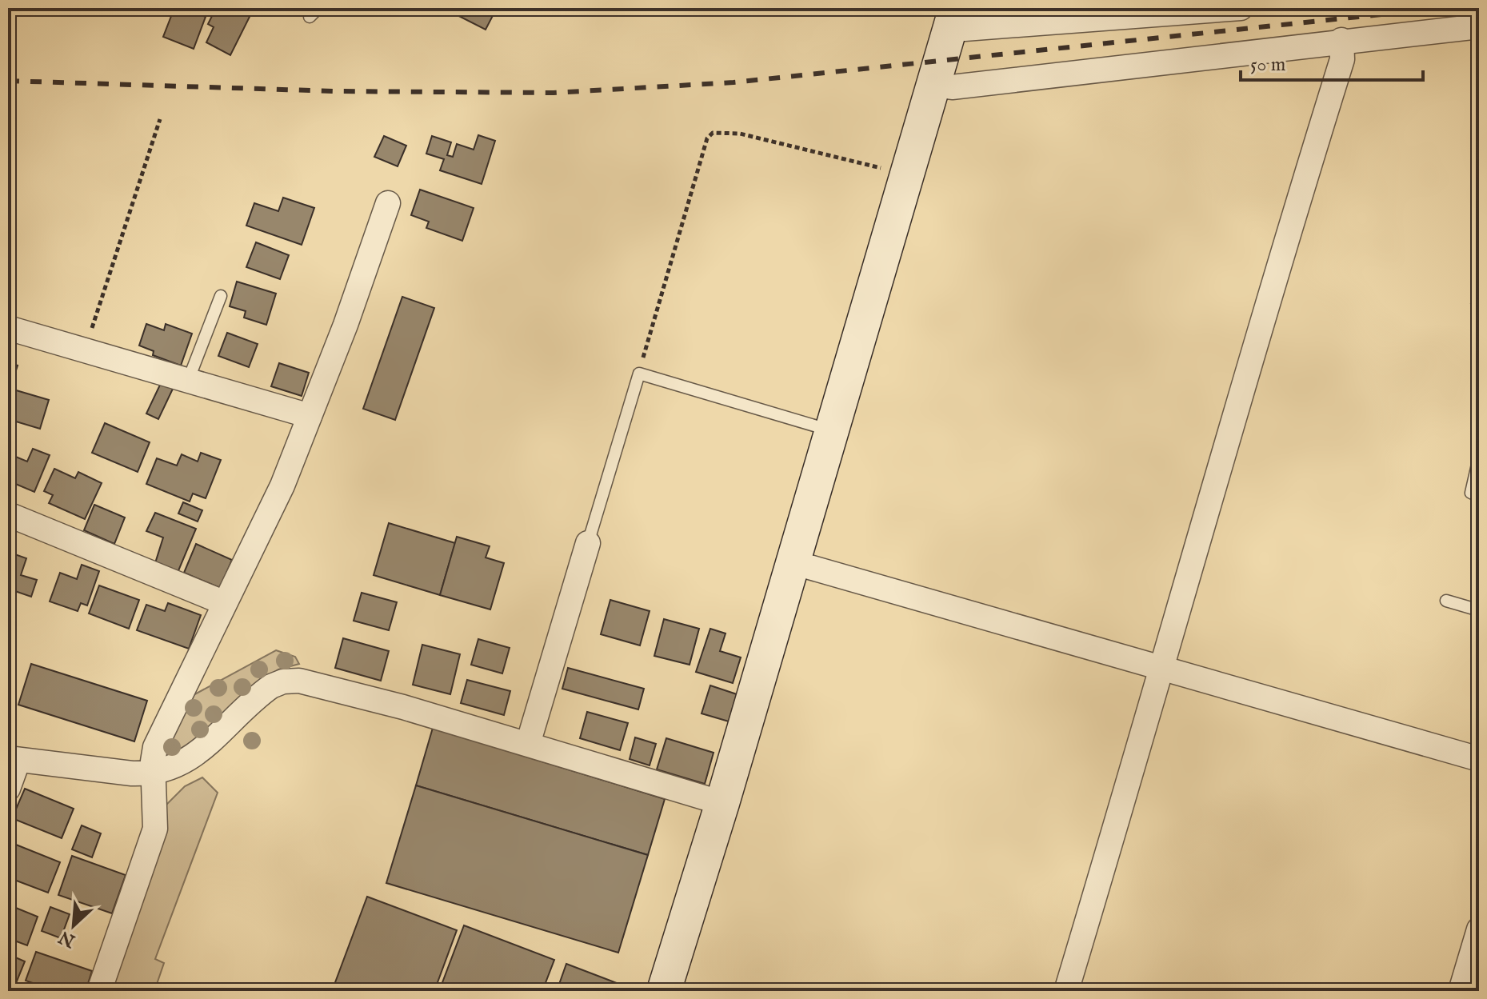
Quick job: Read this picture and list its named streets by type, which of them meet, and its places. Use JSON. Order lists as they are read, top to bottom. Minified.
{"scale_bar":"50 m","north":"bottom left"}
